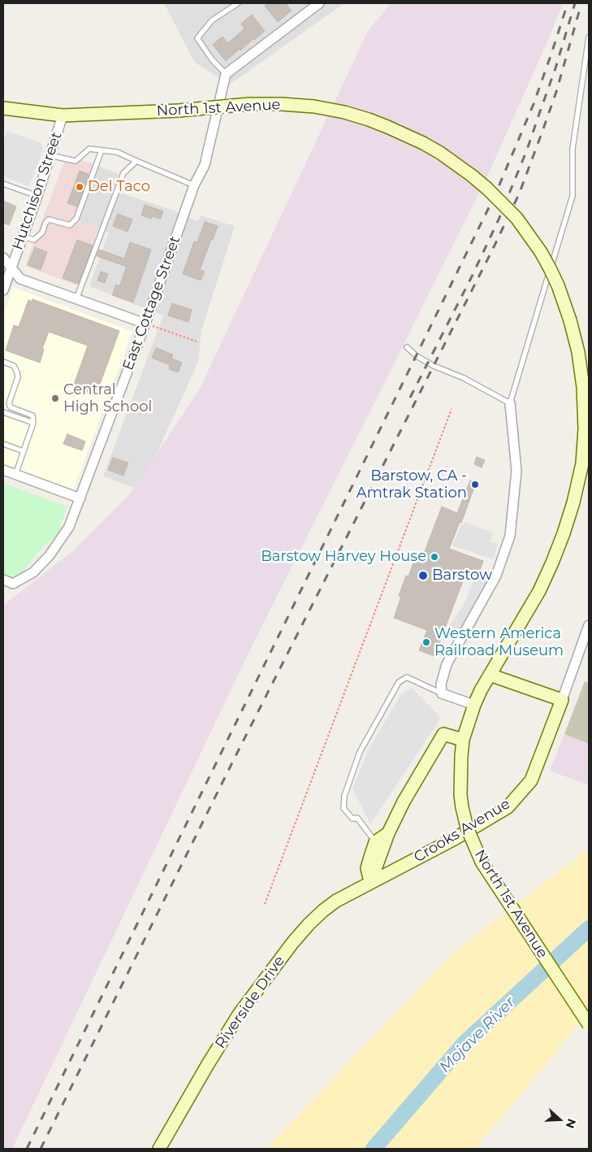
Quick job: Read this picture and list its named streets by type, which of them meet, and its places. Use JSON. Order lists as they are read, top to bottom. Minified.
{"streets":{"main road":["North 1st Avenue","Crooks Avenue","Riverside Drive"],"street":["Hutchison Street","East Cottage Street"]},"crossings":[["North 1st Avenue","Hutchison Street"],["Crooks Avenue","Riverside Drive"]],"water":["Mojave River"],"places":["Del Taco","Central High School","Barstow, CA - Amtrak Station","Barstow Harvey House","Barstow","Western America Railroad Museum"],"north":"right"}
